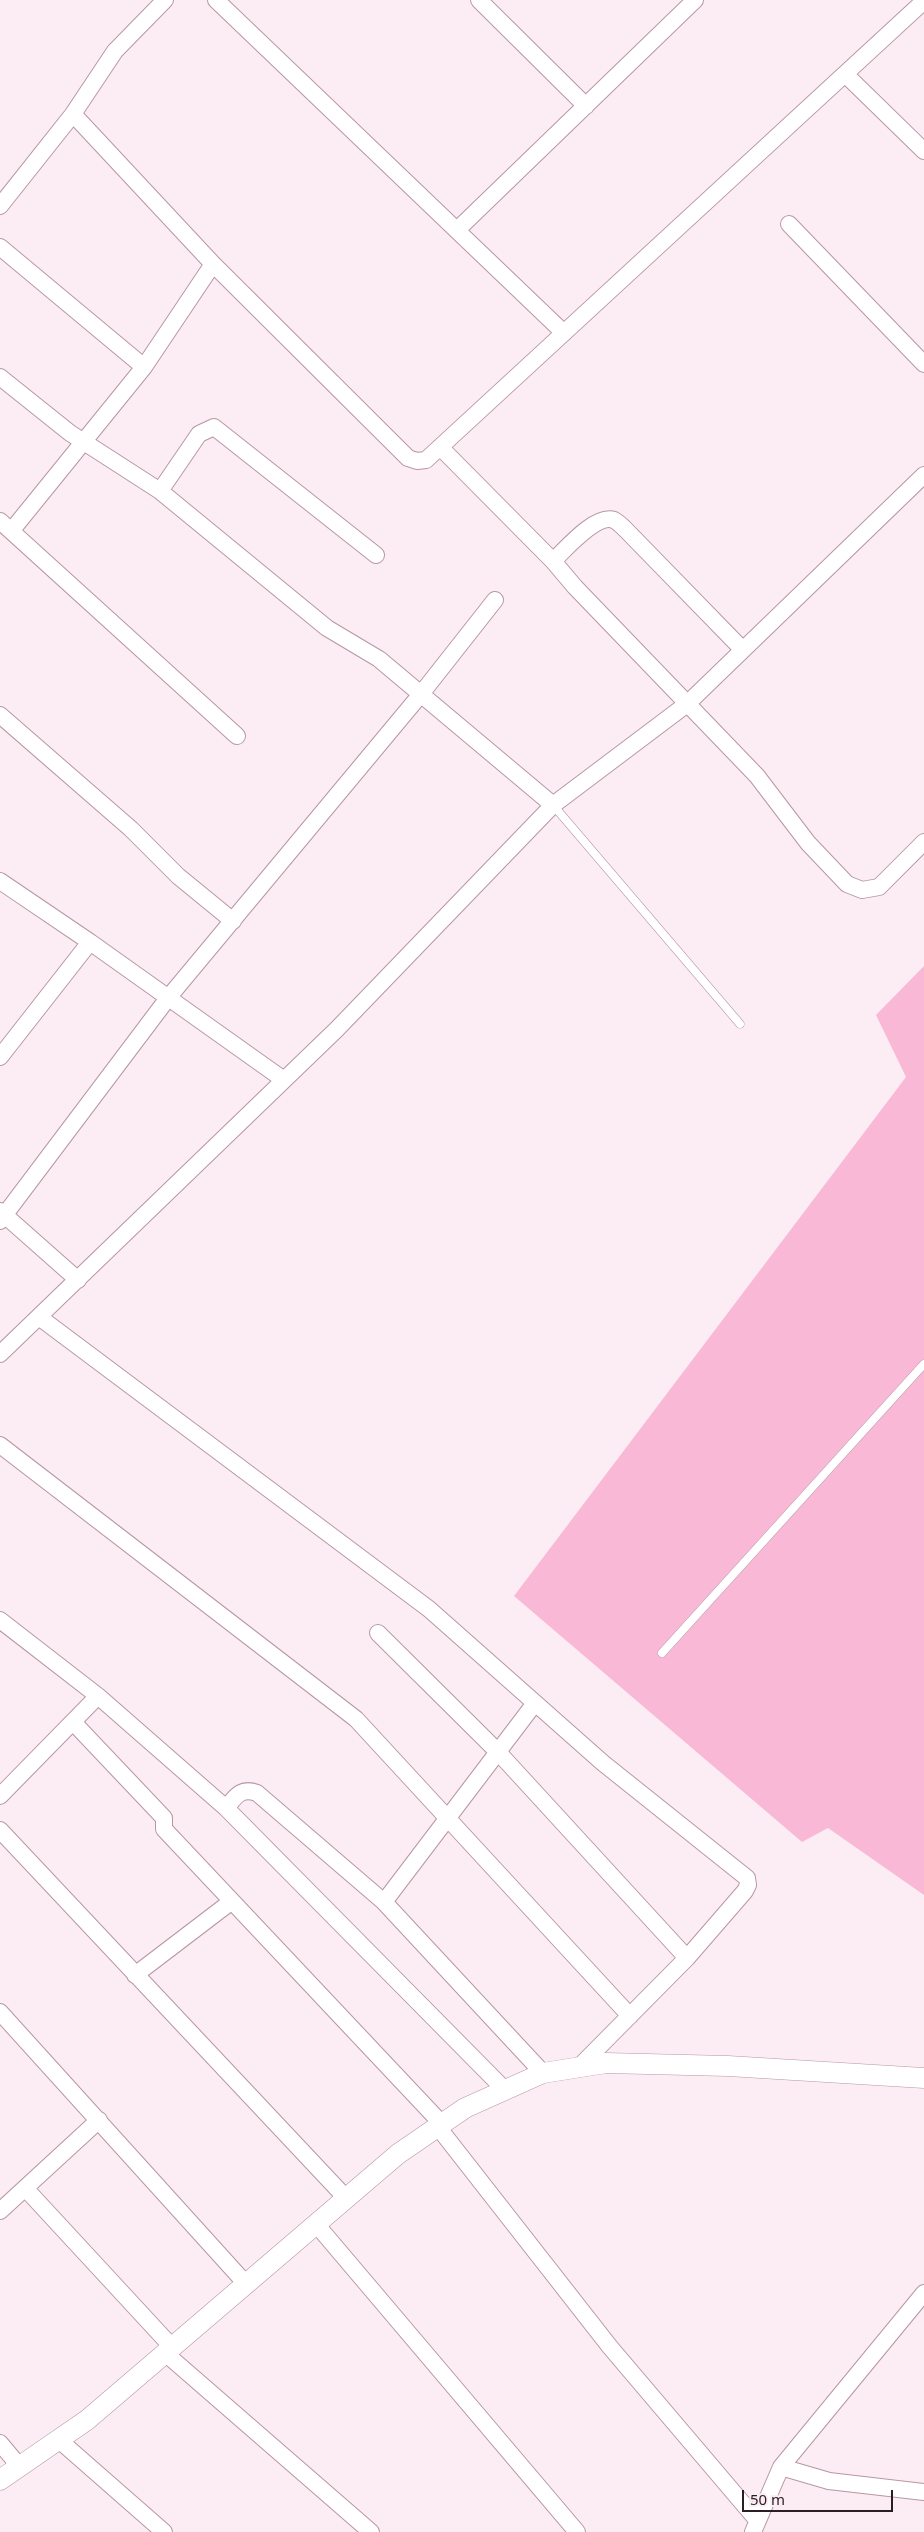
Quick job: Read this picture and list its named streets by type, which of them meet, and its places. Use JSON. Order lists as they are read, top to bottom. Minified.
{"scale_bar":"50 m"}
